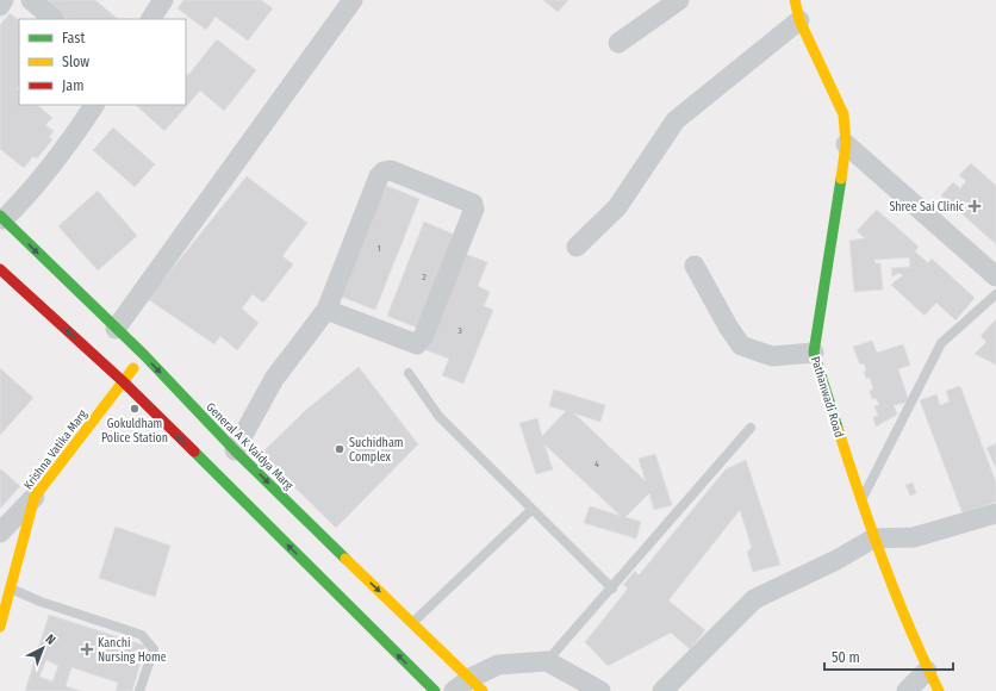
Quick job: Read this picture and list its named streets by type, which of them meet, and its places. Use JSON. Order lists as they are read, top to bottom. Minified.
{"streets":{"main road":["Pathanwadi Road","General A K Vaidya Marg","Krishna Vatika Marg"]},"crossings":[["General A K Vaidya Marg","Krishna Vatika Marg"]],"places":{"health":["Shree Sai Clinic","Kanchi Nursing Home"],"other":["Gokuldham Police Station","Suchidham Complex"]},"house_numbers":["1","2","3","4"],"legend":["Fast","Slow","Jam"],"scale_bar":"50 m","north":"top right"}
